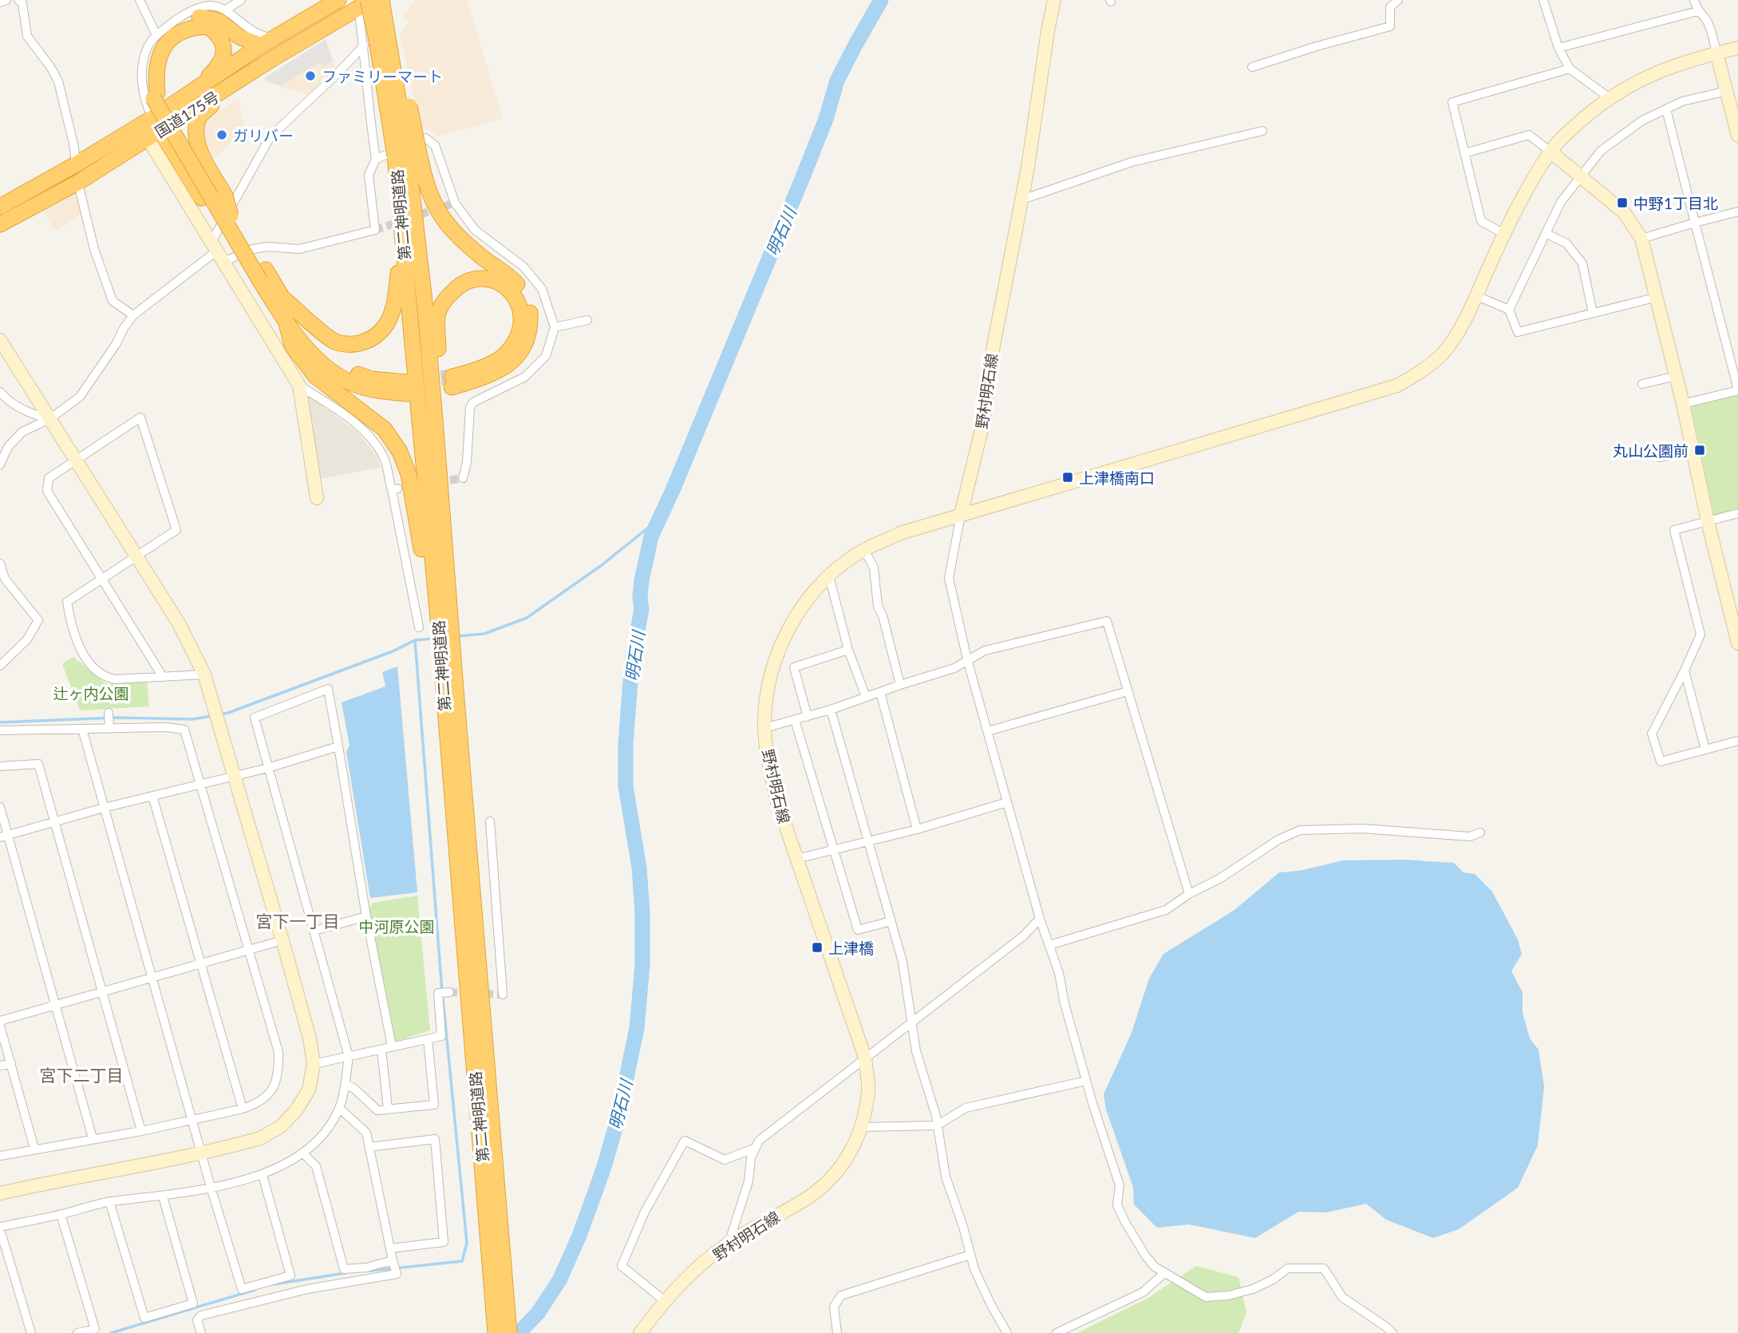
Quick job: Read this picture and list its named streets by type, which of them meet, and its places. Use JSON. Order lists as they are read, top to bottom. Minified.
{"streets":{"highway":["国道175号","第二神明道路"],"street":["野村明石線"]},"crossings":[["国道175号","第二神明道路"]],"districts":["宮下一丁目","宮下二丁目"],"water":["明石川"],"parks":["辻ヶ内公園","中河原公園"],"places":{"other":["ファミリーマート","ガリバー"],"transit":["中野1丁目北","丸山公園前","上津橋南口","上津橋"]}}
